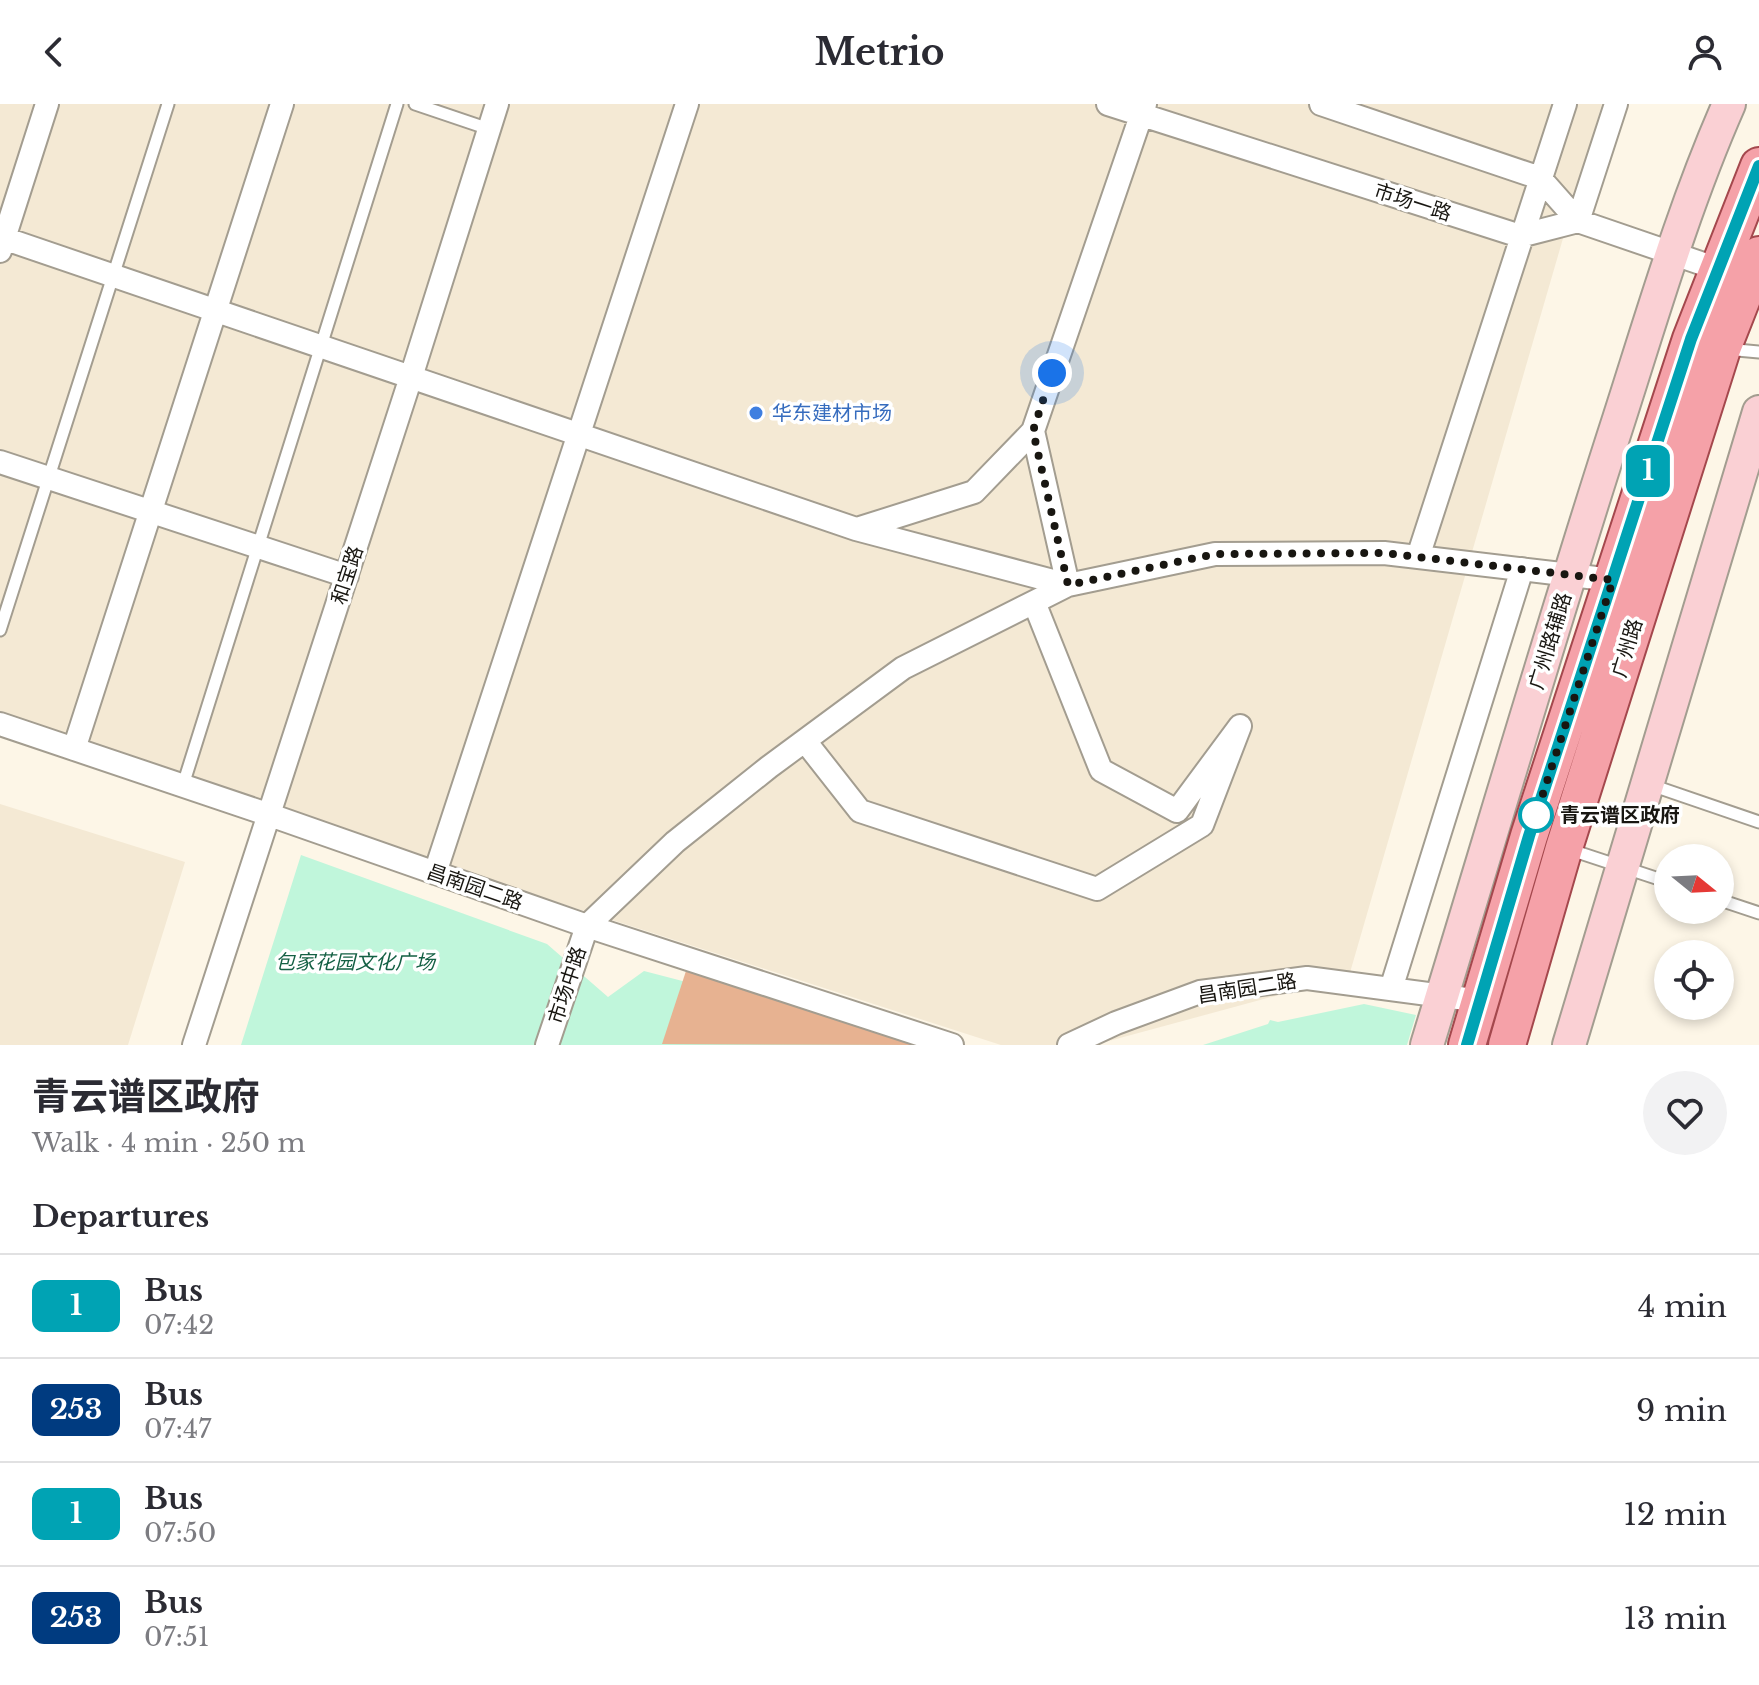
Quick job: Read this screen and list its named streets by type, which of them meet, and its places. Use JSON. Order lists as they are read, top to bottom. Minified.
{"streets":{"main road":["广州路辅路","广州路"],"street":["市场一路","和宝路","昌南园二路","市场中路"]},"crossings":[["和宝路","昌南园二路"],["广州路辅路","昌南园二路"],["广州路","昌南园二路"],["昌南园二路","市场中路"]],"parks":["包家花园文化广场"],"places":["华东建材市场","青云谱区政府"],"lines":["bus line 1"],"north":"right","page":{"header":"Metrio","on_map":"1","heading":[["青云谱区政府","Walk · 4 min · 250 m"],"Departures"],"list":[{"mark":"1","name":"Bus","note":"07:42","value":"4 min"},{"mark":"253","name":"Bus","note":"07:47","value":"9 min"},{"mark":"1","name":"Bus","note":"07:50","value":"12 min"},{"mark":"253","name":"Bus","note":"07:51","value":"13 min"}]}}
